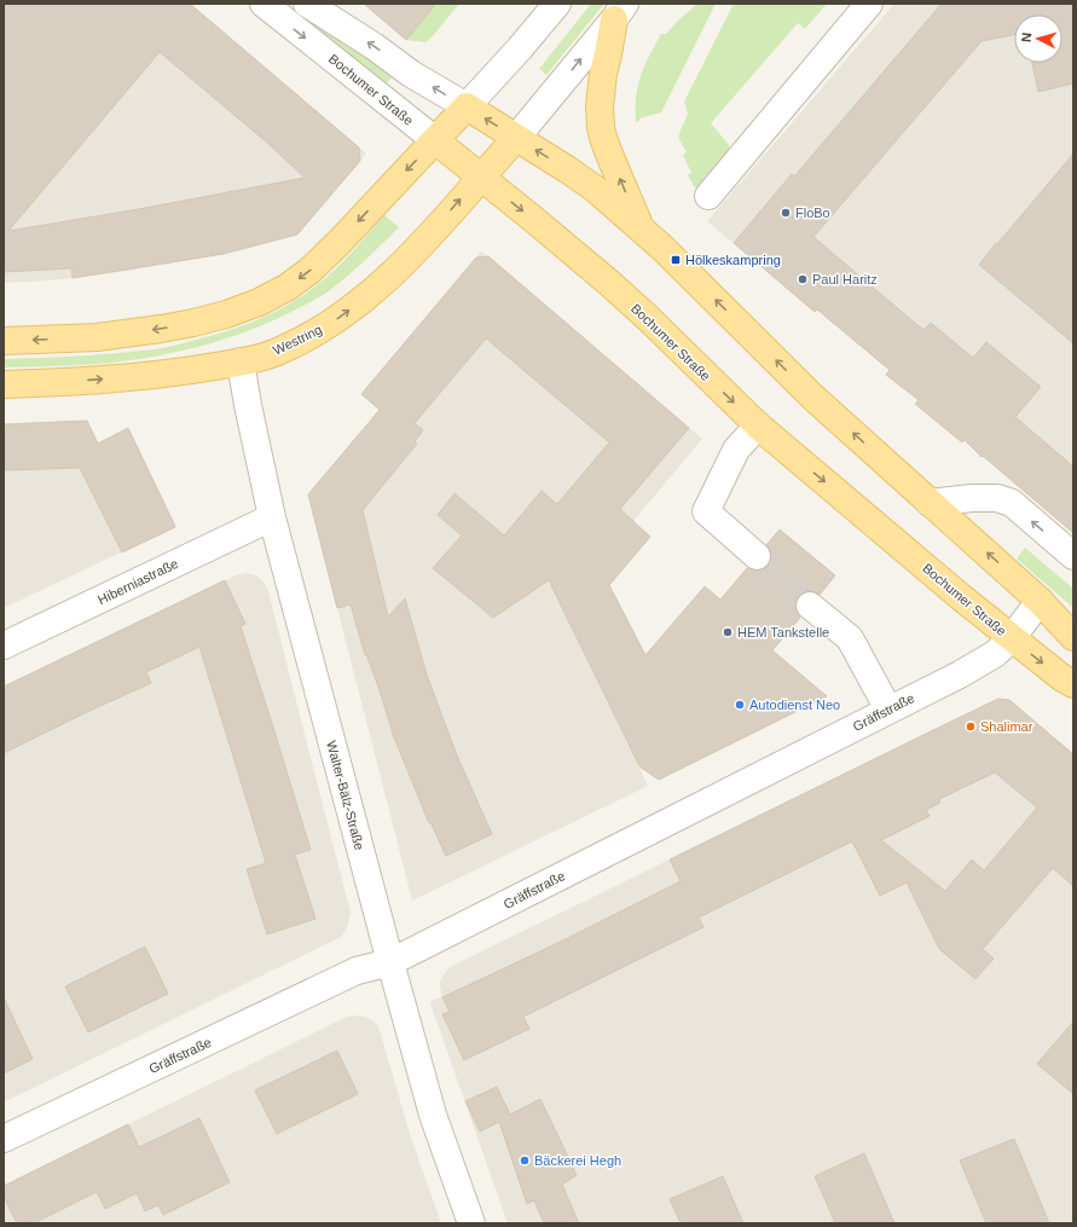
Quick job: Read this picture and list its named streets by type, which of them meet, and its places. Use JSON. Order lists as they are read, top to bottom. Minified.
{"streets":{"main road":["Bochumer Straße","Westring"],"street":["Hiberniastraße","Gräffstraße","Walter-Bälz-Straße"]},"crossings":[["Bochumer Straße","Westring"],["Bochumer Straße","Gräffstraße"],["Westring","Walter-Bälz-Straße"],["Hiberniastraße","Walter-Bälz-Straße"],["Gräffstraße","Walter-Bälz-Straße"]],"places":{"other":["FloBo","Paul Haritz","HEM Tankstelle","Autodienst Neo","Shalimar","Bäckerei Hegh"],"transit":["Hölkeskampring"]},"north":"left"}
